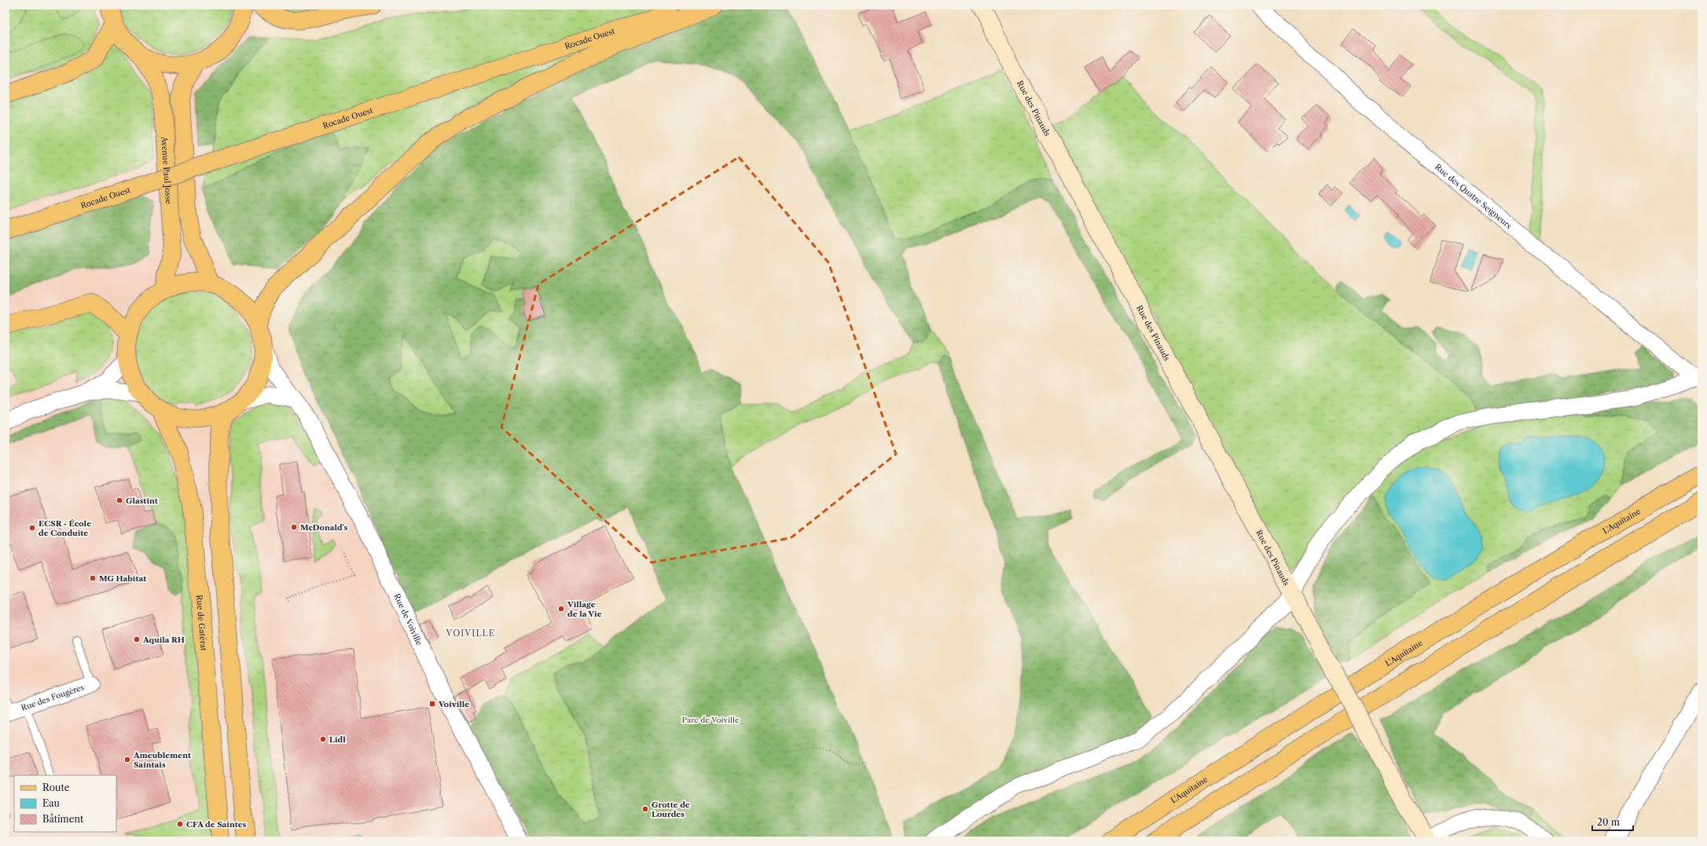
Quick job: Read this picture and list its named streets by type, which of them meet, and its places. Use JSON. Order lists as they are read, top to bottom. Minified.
{"streets":{"main road":["Rocade Ouest","Avenue Paul Josse","L'Aquitaine","Rue de Gatérat"],"street":["Rue des Pinauds","Rue des Quatre Seigneurs","Rue de Voiville","Rue des Fougères"]},"districts":["VOIVILLE"],"parks":["Parc de Voiville"],"places":{"other":["Glastint","McDonald's","ECSR - École de Conduite","MG Habitat","Village de la Vie","Aquila RH","Lidl","Ameublement Saintais","Grotte de Lourdes","CFA de Saintes"],"transit":["Voiville"]},"legend":["Route","Eau","Bâtiment"],"scale_bar":"20 m"}
